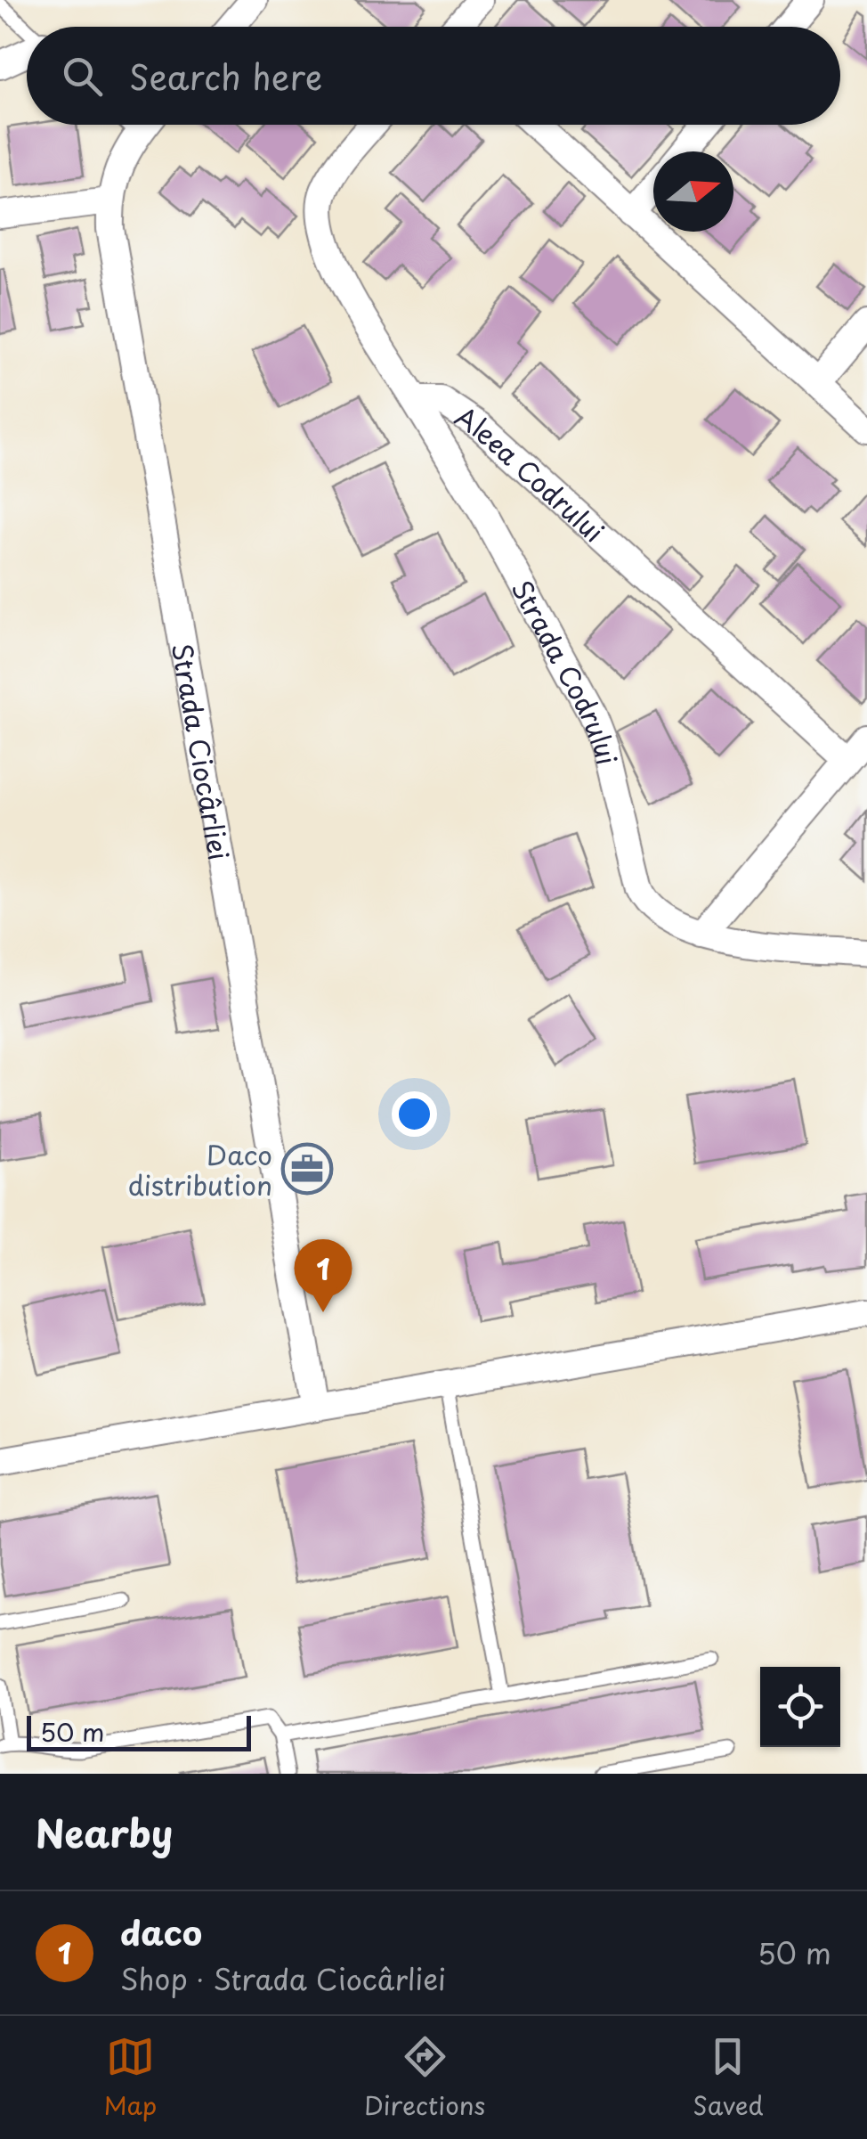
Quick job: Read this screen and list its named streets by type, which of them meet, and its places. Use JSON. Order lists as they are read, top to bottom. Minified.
{"streets":{"street":["Aleea Codrului","Strada Codrului","Strada Ciocârliei"]},"crossings":[["Aleea Codrului","Strada Codrului"]],"places":{"office":["Daco distribution"]},"scale_bar":"50 m","north":"right","page":{"search":"Search here","pins":"1","scale":"50 m","heading":"Nearby","list":[{"mark":"1","name":"daco","note":"Shop · Strada Ciocârliei","value":"50 m"}],"nav":["Map","Directions","Saved"]}}
